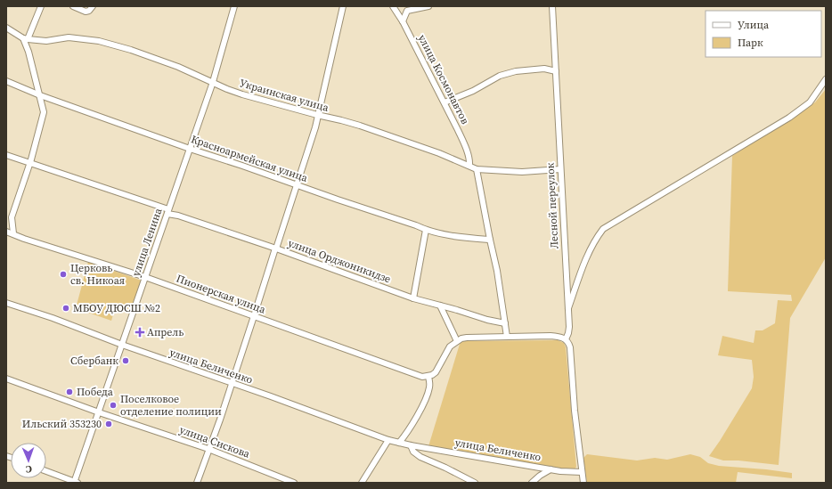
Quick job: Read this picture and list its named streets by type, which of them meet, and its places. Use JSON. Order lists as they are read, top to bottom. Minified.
{"streets":{"street":["улица Космонавтов","Украинская улица","Красноармейская улица","Лесной переулок","улица Ленина","улица Орджоникидзе","Пионерская улица","улица Беличенко","улица Сискова"]},"crossings":[["улица Космонавтов","Украинская улица"],["Украинская улица","Лесной переулок"],["Украинская улица","улица Ленина"],["Красноармейская улица","улица Ленина"],["улица Ленина","улица Орджоникидзе"],["улица Ленина","Пионерская улица"],["улица Ленина","улица Беличенко"],["улица Ленина","улица Сискова"]],"places":{"other":["Церковь св. Никоая","МБОУ ДЮСШ №2","Сбербанк","Победа","Поселковое отделение полиции","Ильский 353230"],"health":["Апрель"]},"legend":["Улица","Парк"],"north":"bottom"}
